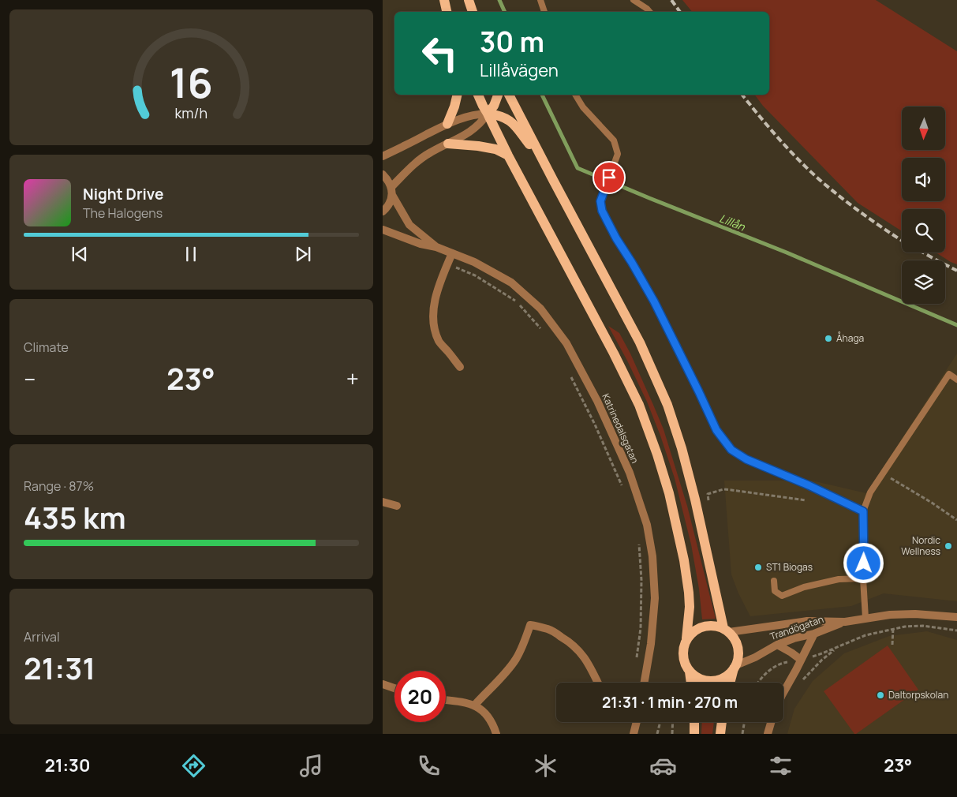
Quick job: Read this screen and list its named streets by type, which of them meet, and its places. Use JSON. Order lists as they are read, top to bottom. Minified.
{"streets":{"street":["Katrinedalsgatan","Trandögatan"]},"water":["Lillån"],"places":["Åhaga","Nordic Wellness","ST1 Biogas","Daltorpskolan"],"north":"bottom","page":{"turn":["30 m","Lillåvägen"],"song":["Night Drive","The Halogens"],"tile":["Climate",["Range · 87%","435 km"],["Arrival","21:31"]],"heat":["−","23°","+"],"limit":"20","trip":"21:31 · 1 min · 270 m","tabs":["21:30","23°"],"gauge":["16","km/h"]}}
